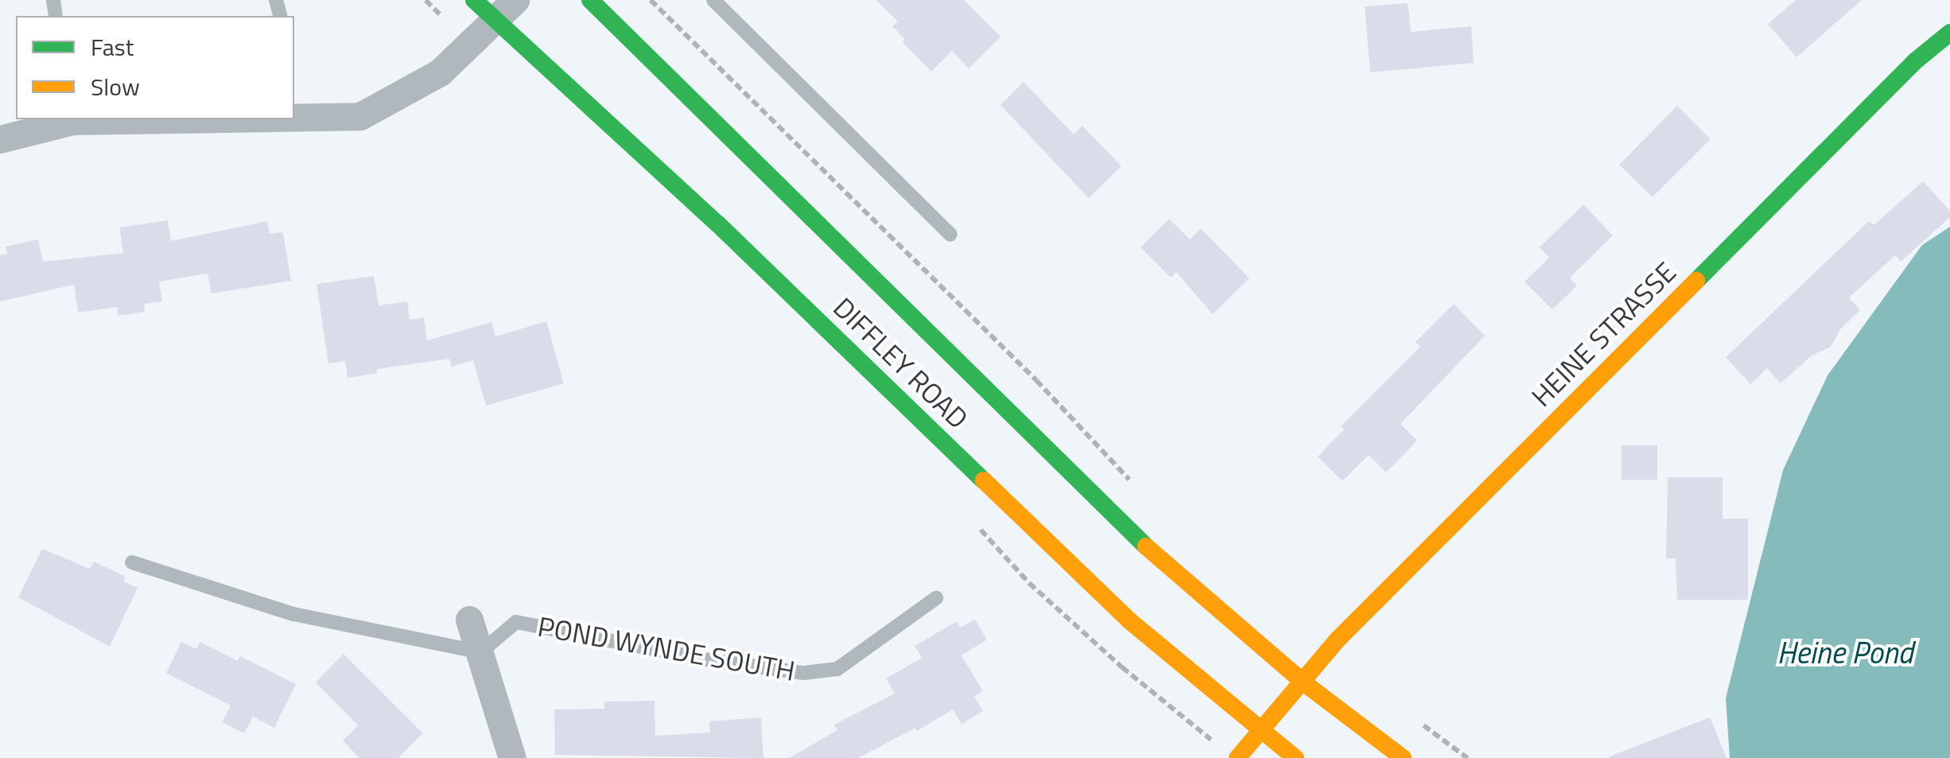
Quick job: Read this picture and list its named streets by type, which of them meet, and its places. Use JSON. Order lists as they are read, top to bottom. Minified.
{"streets":{"main road":["HEINE STRASSE","DIFFLEY ROAD"],"lane":["POND WYNDE SOUTH"]},"crossings":[["HEINE STRASSE","DIFFLEY ROAD"]],"water":["Heine Pond"],"legend":["Fast","Slow"]}
